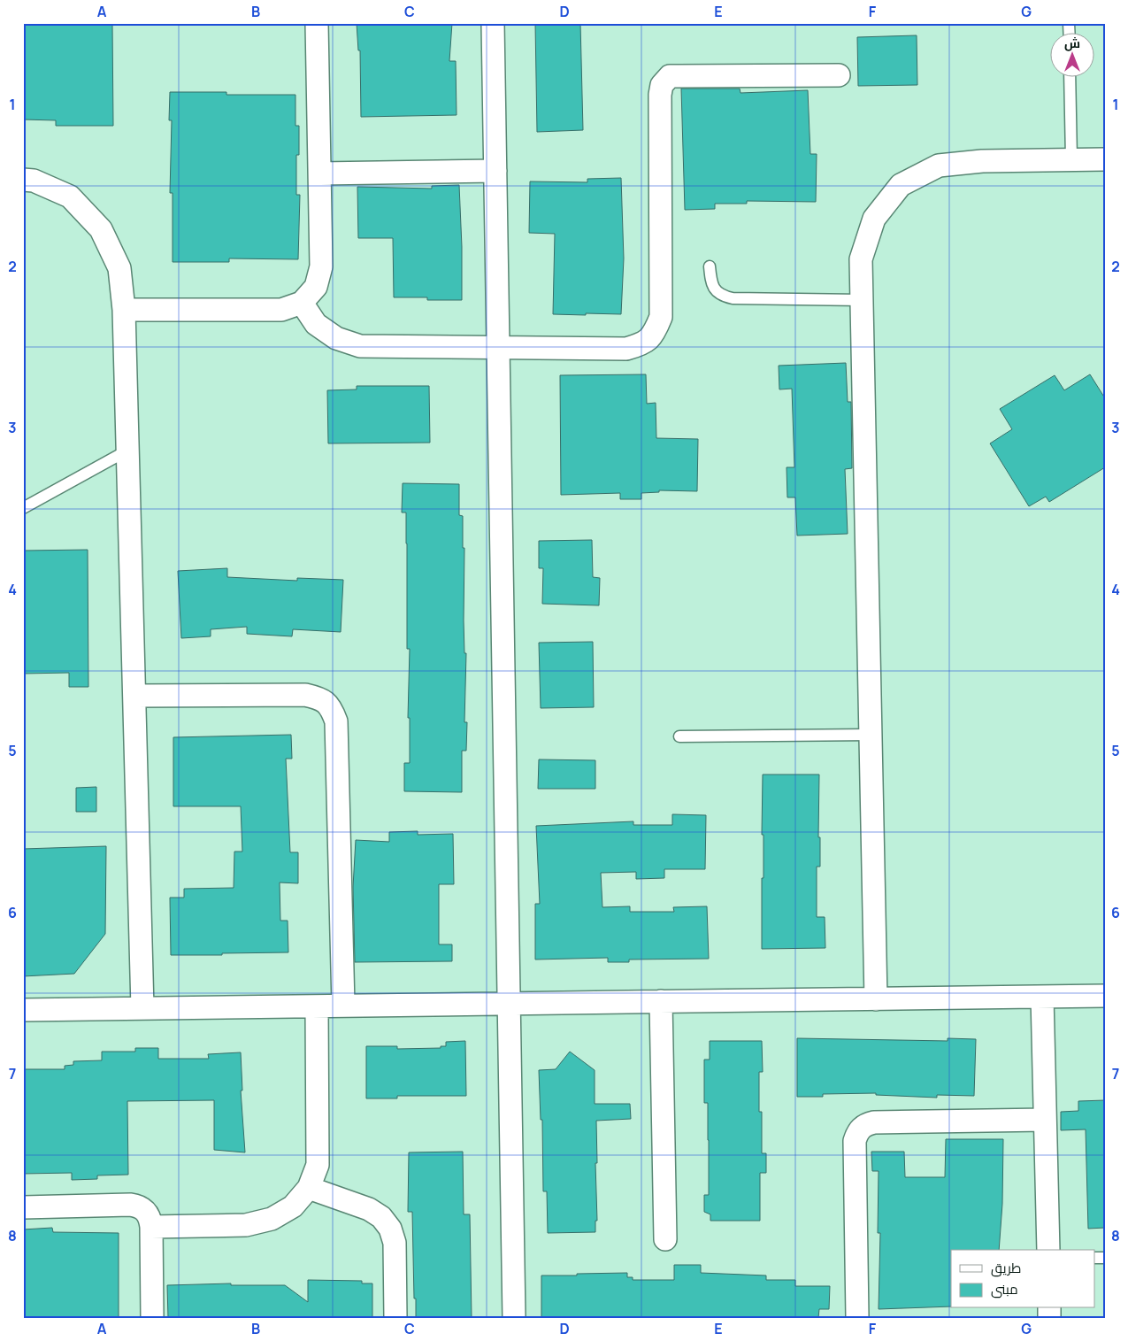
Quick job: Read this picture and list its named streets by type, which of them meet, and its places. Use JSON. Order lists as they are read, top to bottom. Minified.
{"legend":["طريق","مبنى"],"north":"top","grid":{"columns":["A","B","C","D","E","F","G"],"rows":["1","2","3","4","5","6","7","8"]}}
